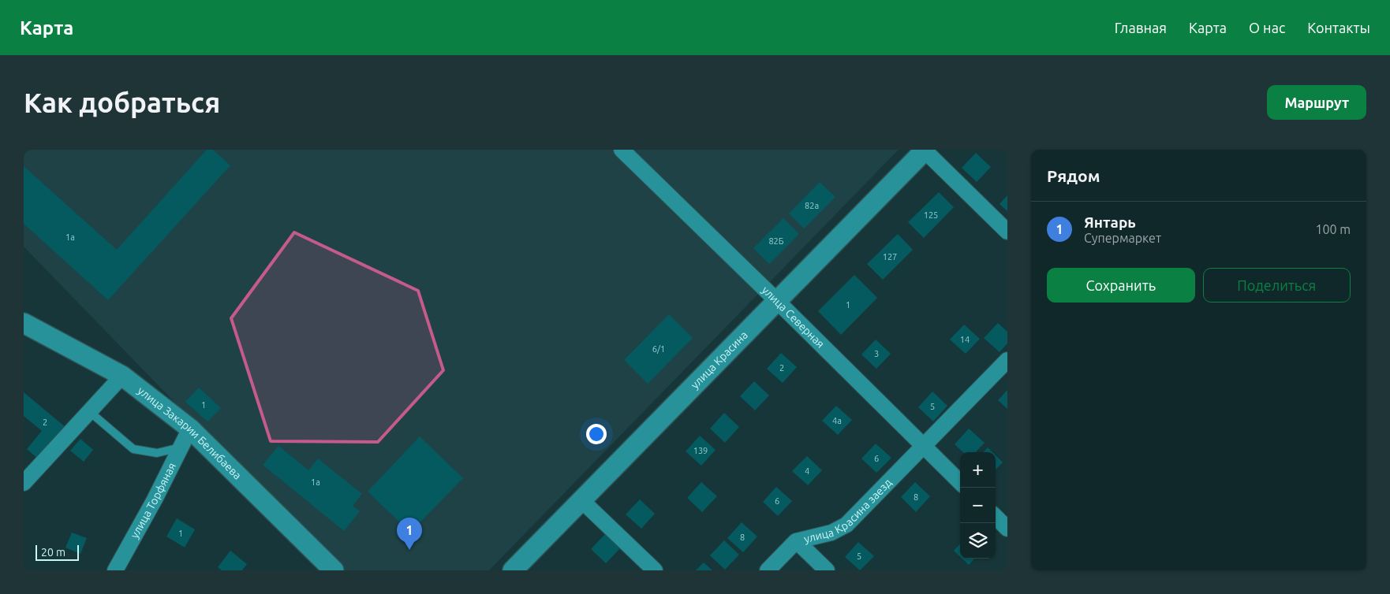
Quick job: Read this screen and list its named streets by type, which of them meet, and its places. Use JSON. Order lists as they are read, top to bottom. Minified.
{"streets":{"street":["улица Северная","улица Красина","улица Закарии Белибаева","улица Торфяная","улица Красина заезд"]},"crossings":[["улица Северная","улица Красина"],["улица Северная","улица Красина заезд"],["улица Закарии Белибаева","улица Торфяная"]],"house_numbers":["82а","125","1а","82Б","127","1","14","6/1","3","2","1","5","4а","2","139","6","4","1а","8","6","1","8","5"],"scale_bar":"20 m","page":{"header":"Карта","nav":["Главная","Карта","О нас","Контакты"],"buttons":["Маршрут",["Сохранить","Поделиться"]],"title":"Как добраться","heading":"Рядом","list":[{"mark":"1","name":"Янтарь","note":"Супермаркет","value":"100 m"}],"map_buttons":["+","−"],"pins":"1","scale":"20 m"}}
